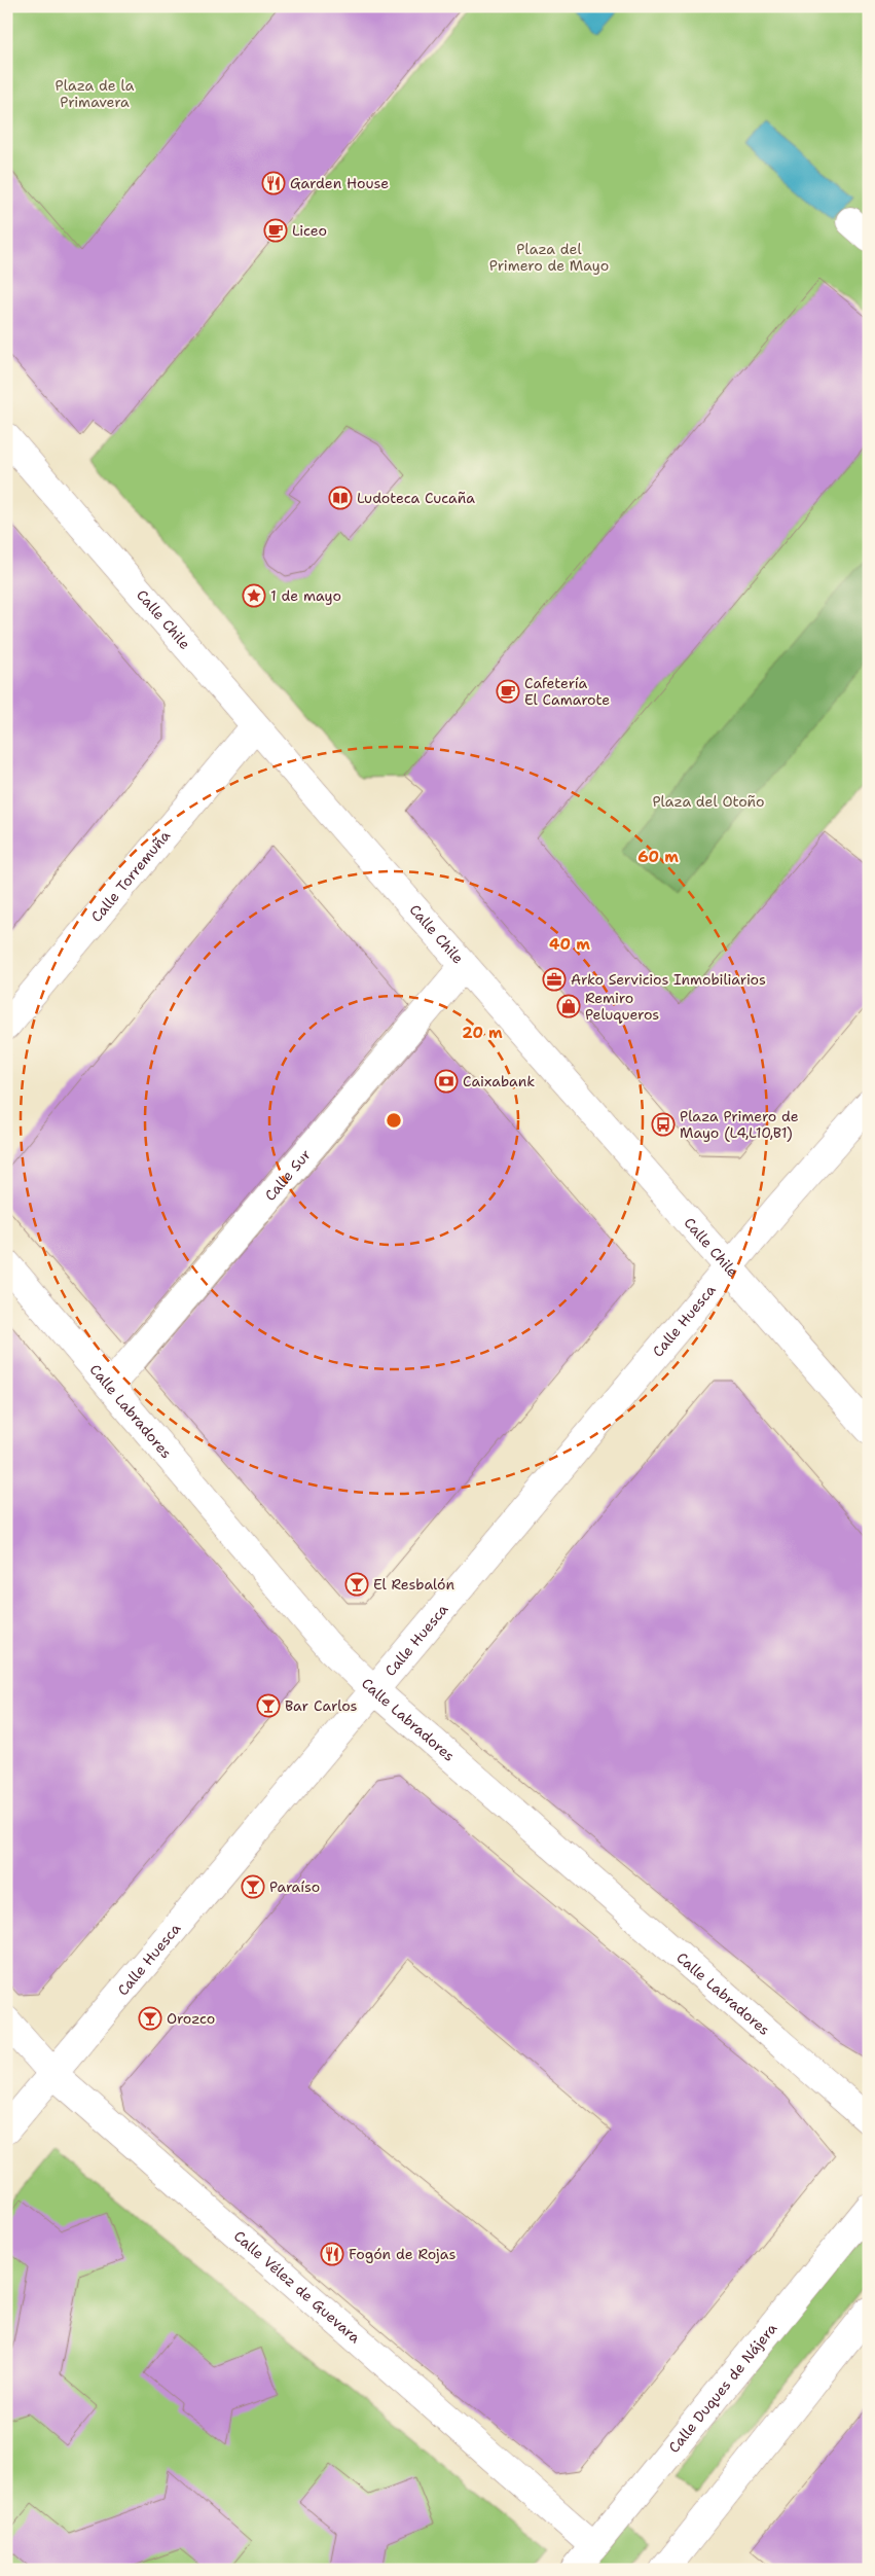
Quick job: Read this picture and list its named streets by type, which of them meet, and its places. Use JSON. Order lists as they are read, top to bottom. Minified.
{"streets":{"street":["Calle Chile","Calle Torremuña","Calle Sur","Calle Huesca","Calle Labradores","Calle Vélez de Guevara","Calle Duques de Nájera"]},"crossings":[["Calle Chile","Calle Torremuña"],["Calle Chile","Calle Sur"],["Calle Chile","Calle Huesca"],["Calle Sur","Calle Labradores"],["Calle Huesca","Calle Labradores"],["Calle Huesca","Calle Vélez de Guevara"],["Calle Vélez de Guevara","Calle Duques de Nájera"]],"parks":["Plaza de la Primavera","Plaza del Primero de Mayo","Plaza del Otoño"],"places":{"restaurant":["Garden House","Fogón de Rojas"],"cafe":["Liceo","Cafetería El Camarote"],"library":["Ludoteca Cucaña"],"place":["1 de mayo"],"office":["Arko Servicios Inmobiliarios"],"shop":["Remiro Peluqueros"],"bank":["Caixabank"],"bus stop":["Plaza Primero de Mayo (L4,L10,B1)"],"bar":["El Resbalón","Bar Carlos","Paraíso","Orozco"]},"rings":["60 m","40 m","20 m"]}
